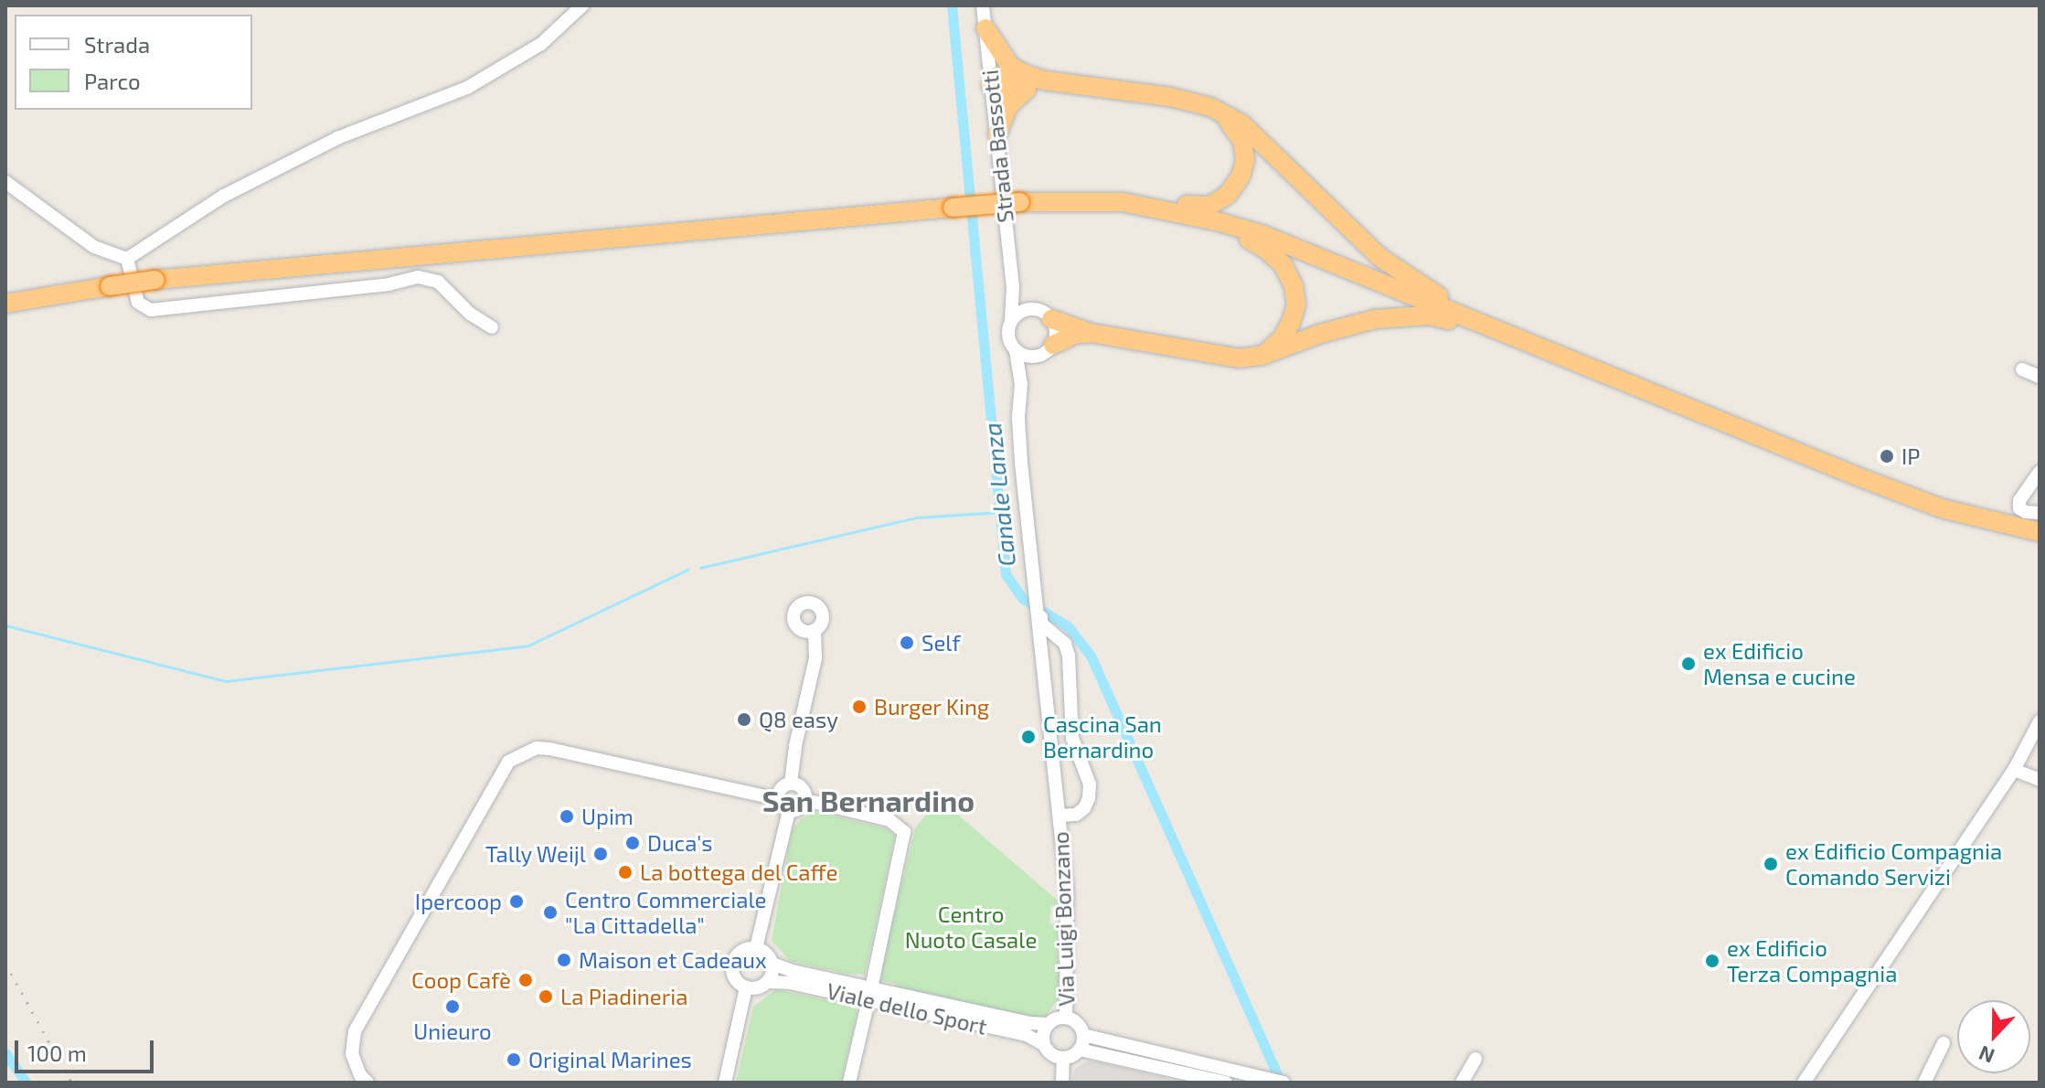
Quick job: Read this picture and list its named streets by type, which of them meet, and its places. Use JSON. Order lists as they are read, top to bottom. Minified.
{"streets":{"street":["Strada Bassotti","Via Luigi Bonzano","Viale dello Sport"]},"crossings":[["Strada Bassotti","Via Luigi Bonzano"],["Via Luigi Bonzano","Viale dello Sport"]],"districts":["San Bernardino"],"water":["Canale Lanza"],"parks":["Centro Nuoto Casale"],"places":["IP","Self","ex Edificio Mensa e cucine","Burger King","Q8 easy","Cascina San Bernardino","Upim","Duca's","Tally Weijl","ex Edificio Compagnia Comando Servizi","La bottega del Caffe","Ipercoop","Centro Commerciale \"La Cittadella\"","Maison et Cadeaux","ex Edificio Terza Compagnia","Coop Cafè","La Piadineria","Unieuro","Original Marines"],"legend":["Strada","Parco"],"scale_bar":"100 m","north":"bottom"}
